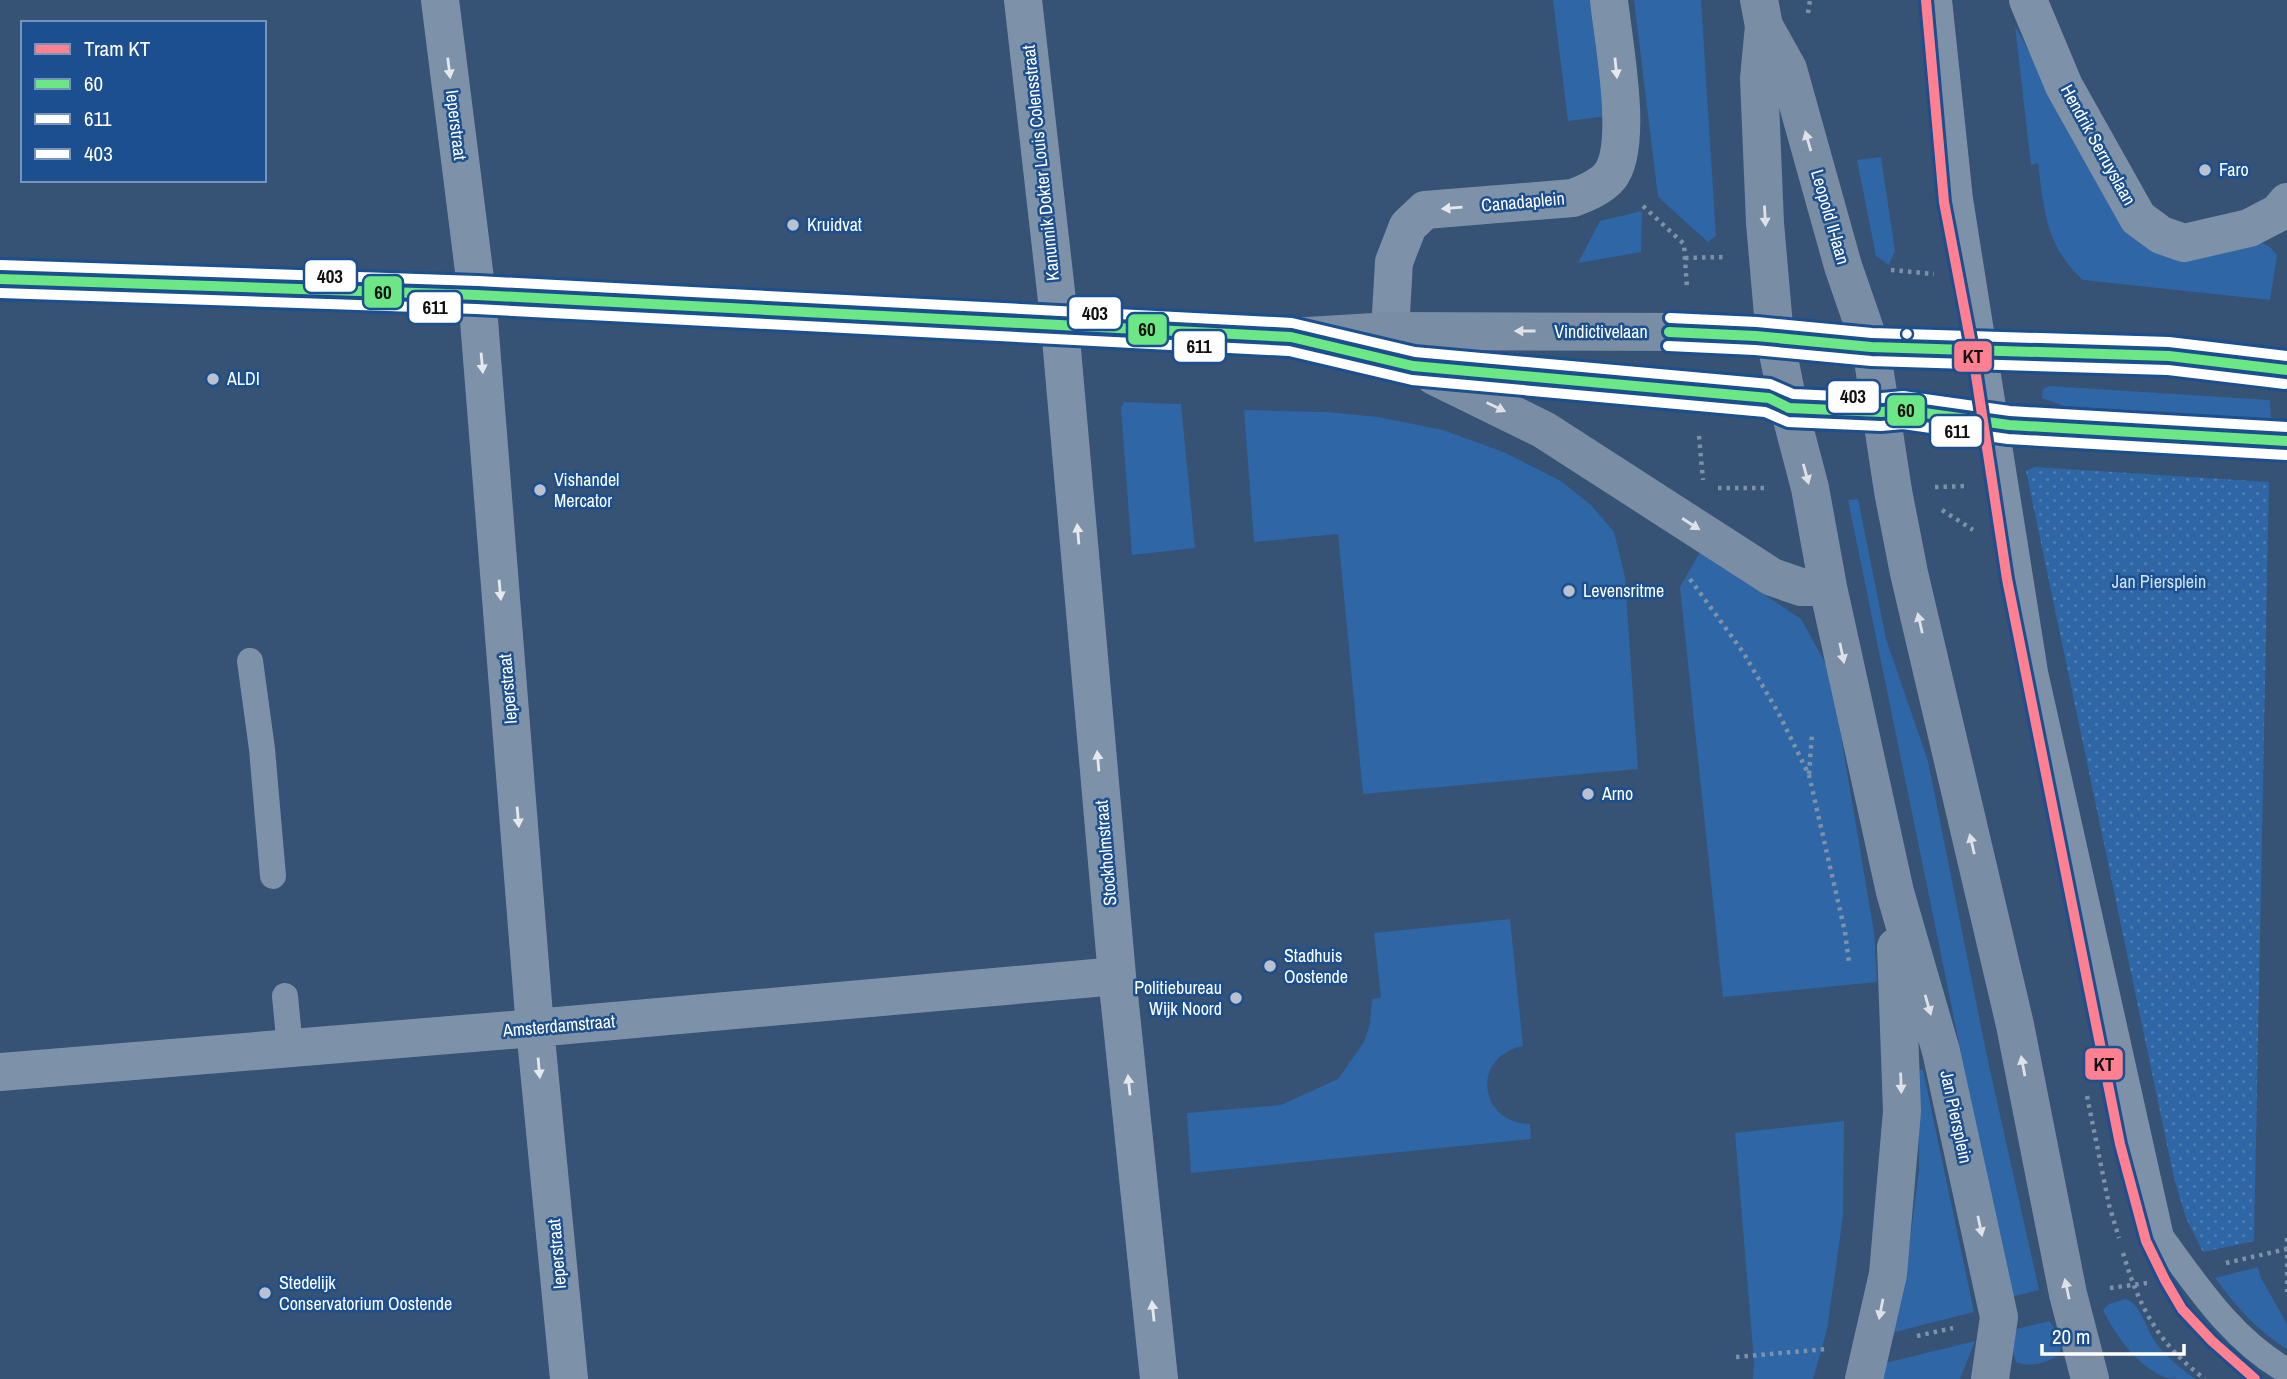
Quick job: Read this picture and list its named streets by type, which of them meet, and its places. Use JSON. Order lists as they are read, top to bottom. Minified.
{"streets":{"street":["Ieperstraat","Hendrik Serruyslaan","Kanunnik Dokter Louis Colensstraat","Canadaplein","Leopold II-laan","Vindictivelaan","Stockholmstraat","Amsterdamstraat","Jan Piersplein"]},"crossings":[["Ieperstraat","Vindictivelaan"],["Ieperstraat","Amsterdamstraat"],["Kanunnik Dokter Louis Colensstraat","Vindictivelaan"],["Kanunnik Dokter Louis Colensstraat","Stockholmstraat"],["Canadaplein","Vindictivelaan"],["Leopold II-laan","Vindictivelaan"],["Leopold II-laan","Jan Piersplein"],["Vindictivelaan","Stockholmstraat"],["Vindictivelaan","Jan Piersplein"],["Stockholmstraat","Amsterdamstraat"]],"one_way":["Ieperstraat","Canadaplein","Stockholmstraat"],"parks":["Jan Piersplein"],"places":["Faro","Kruidvat","ALDI","Vishandel Mercator","Levensritme","Arno","Stadhuis Oostende","Politiebureau Wijk Noord","Stedelijk Conservatorium Oostende"],"lines":["tram line KT","transit line 403","transit line 60","transit line 611"],"legend":["Tram KT","60","611","403"],"scale_bar":"20 m"}
